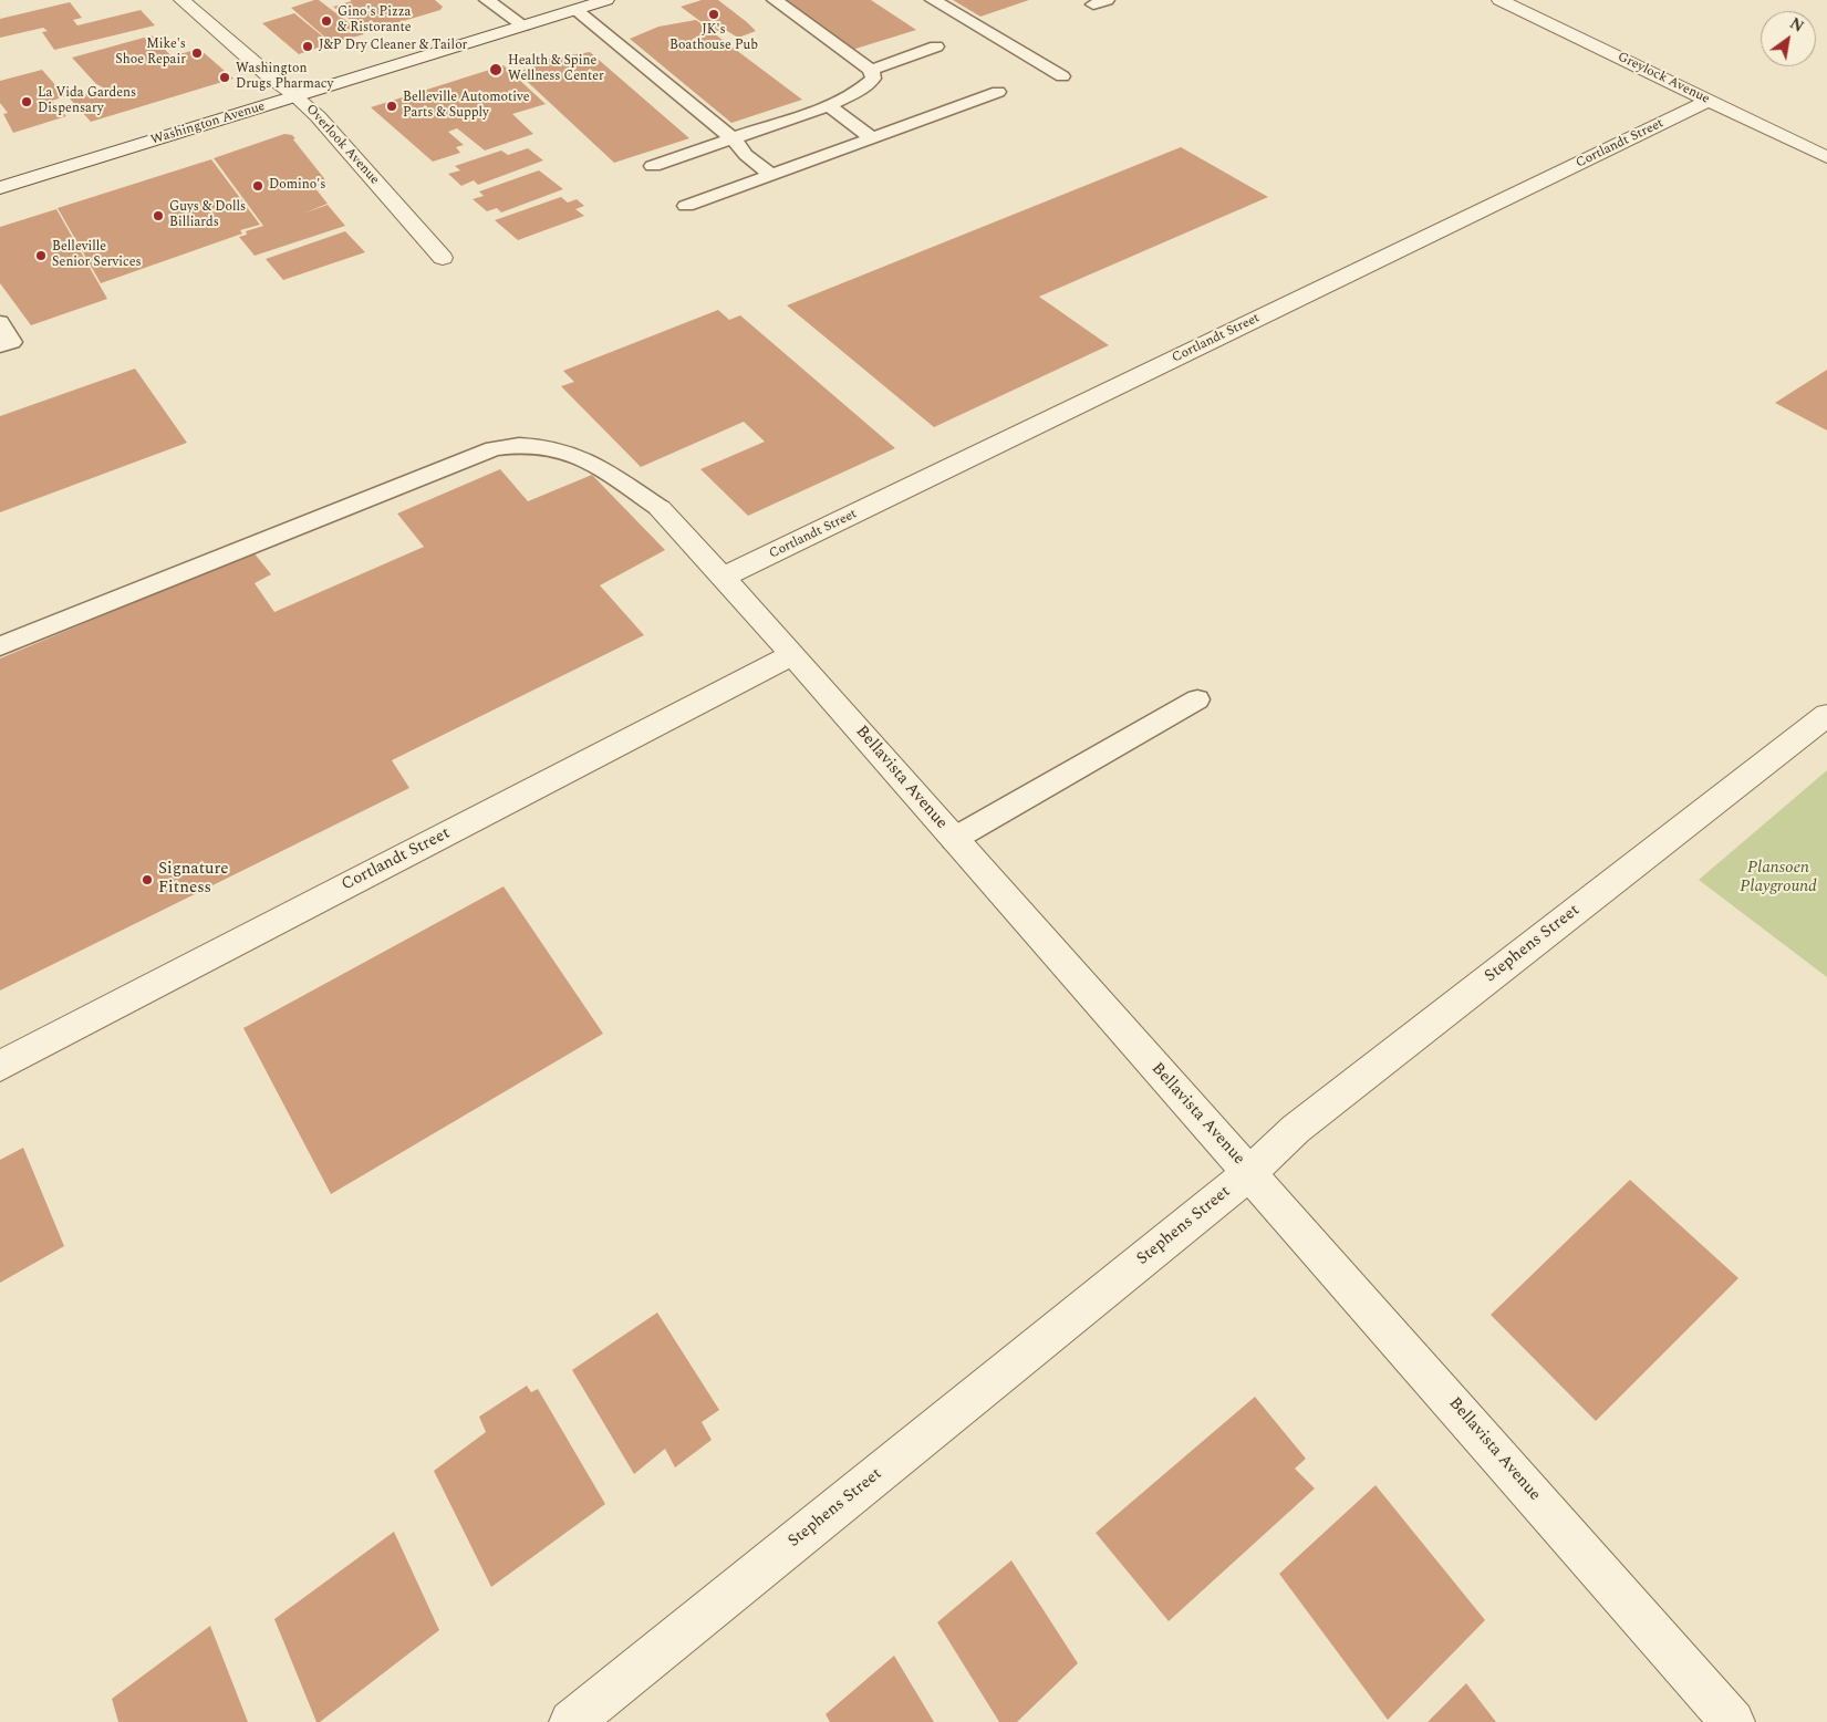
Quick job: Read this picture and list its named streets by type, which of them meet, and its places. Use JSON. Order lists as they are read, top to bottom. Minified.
{"streets":{"street":["Greylock Avenue","Washington Avenue","Cortlandt Street","Overlook Avenue","Bellavista Avenue","Stephens Street"]},"crossings":[["Greylock Avenue","Cortlandt Street"],["Washington Avenue","Overlook Avenue"],["Cortlandt Street","Bellavista Avenue"],["Bellavista Avenue","Stephens Street"]],"parks":["Plansoen Playground"],"places":["JK's Boathouse Pub","Gino's Pizza & Ristorante","J&P Dry Cleaner & Tailor","Mike's Shoe Repair","Health & Spine Wellness Center","Washington Drugs Pharmacy","La Vida Gardens Dispensary","Belleville Automotive Parts & Supply","Domino's","Guys & Dolls Billiards","Belleville Senior Services","Signature Fitness"],"north":"top right"}
